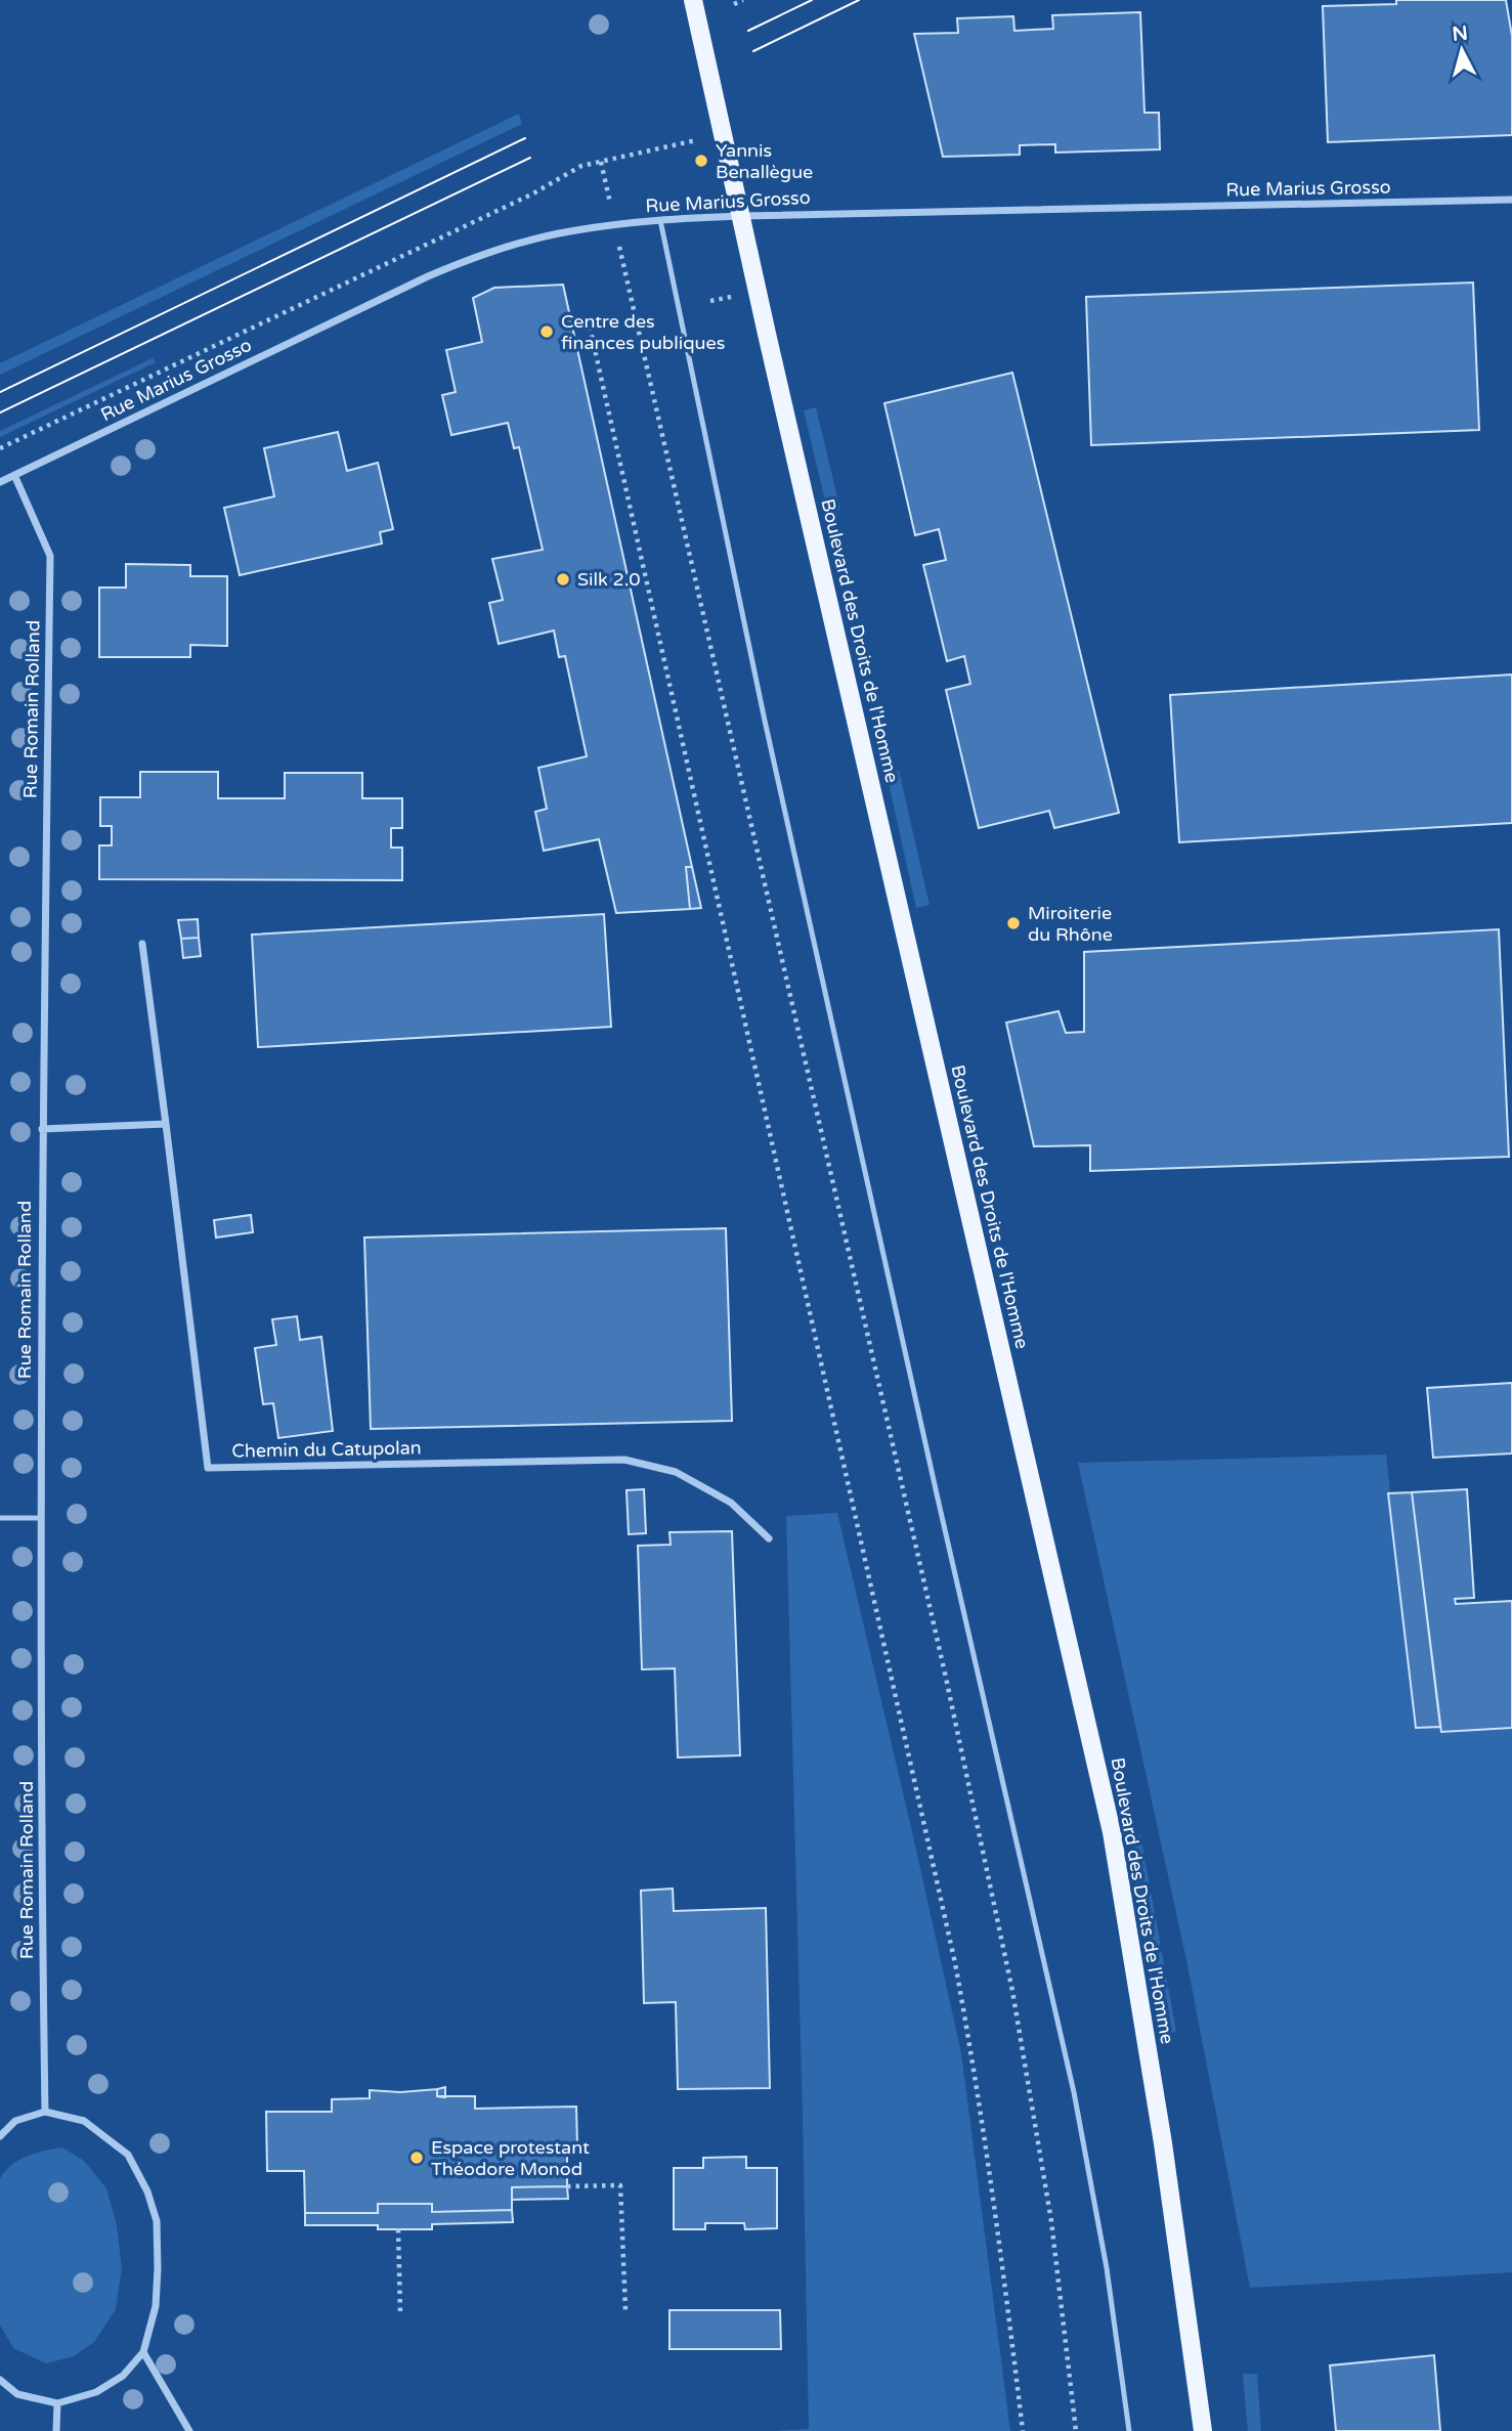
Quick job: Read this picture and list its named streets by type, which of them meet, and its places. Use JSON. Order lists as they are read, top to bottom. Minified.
{"streets":{"main road":["Boulevard des Droits de l'Homme"],"street":["Rue Marius Grosso","Rue Romain Rolland","Chemin du Catupolan"]},"crossings":[["Rue Marius Grosso","Boulevard des Droits de l'Homme"],["Rue Marius Grosso","Rue Romain Rolland"]],"places":["Yannis Benallègue","Centre des finances publiques","Silk 2.0","Miroiterie du Rhône","Espace protestant Théodore Monod"],"north":"top"}
